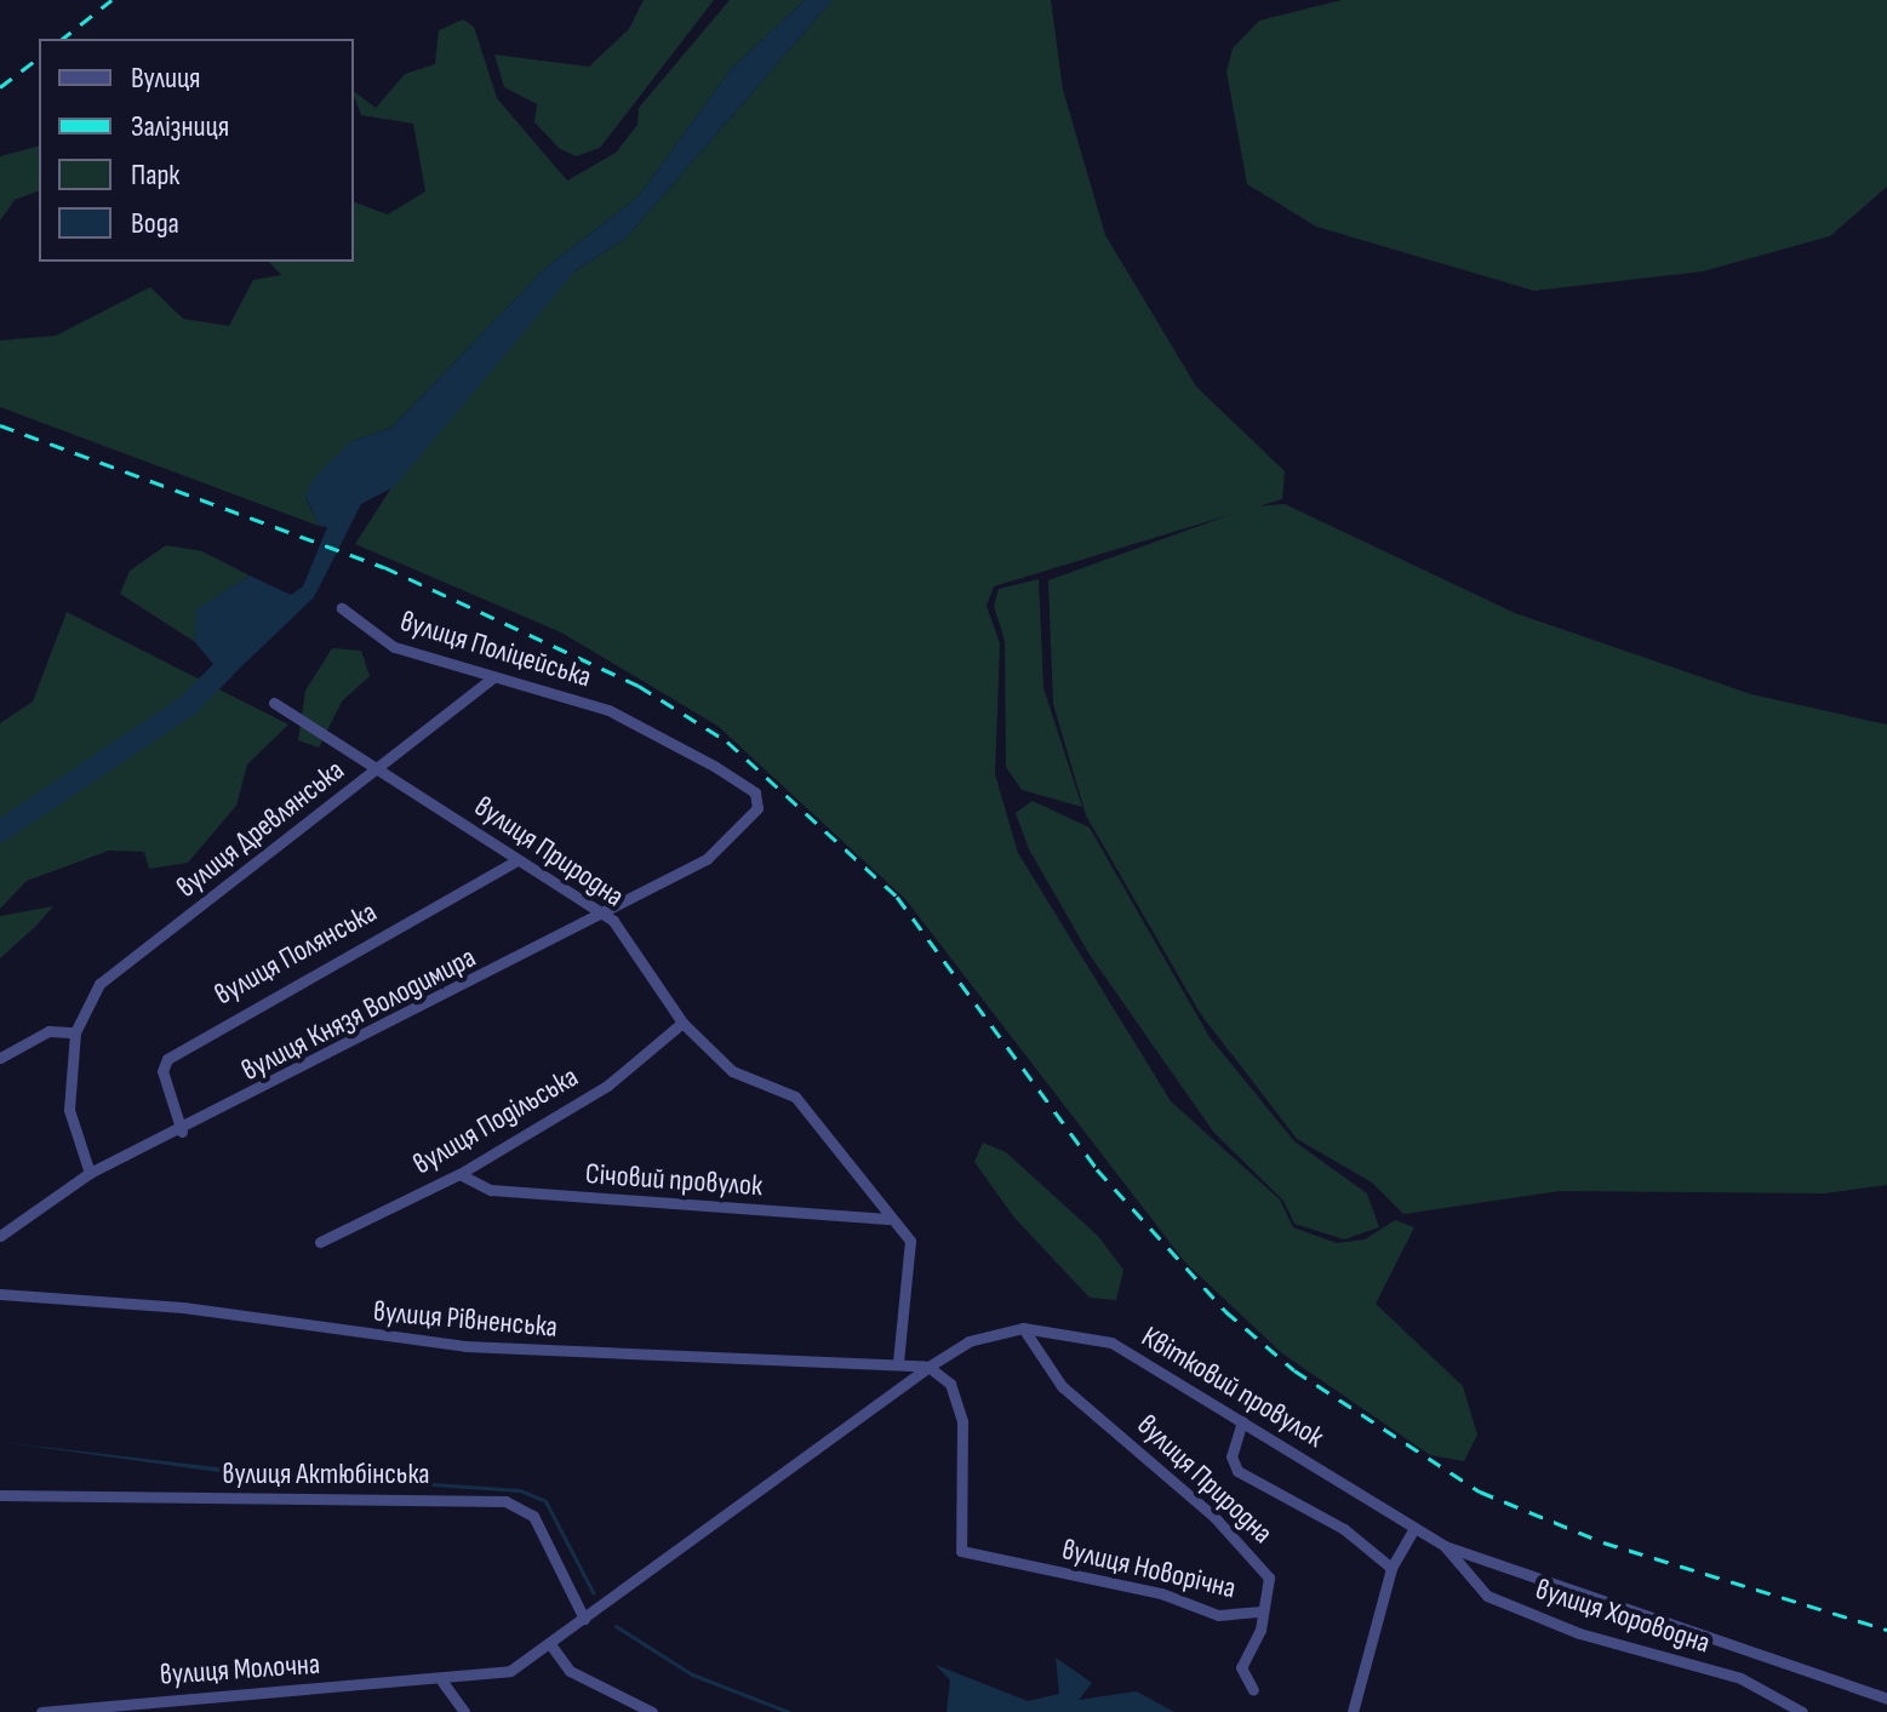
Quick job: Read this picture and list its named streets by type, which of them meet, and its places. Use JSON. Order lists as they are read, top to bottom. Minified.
{"streets":{"street":["вулиця Поліцейська","вулиця Древлянська","вулиця Природна","вулиця Полянська","вулиця Князя Володимира","вулиця Подільська","Січовий провулок","вулиця Рівненська","Квітковий провулок","вулиця Актюбінська","вулиця Новорічна","вулиця Хороводна","вулиця Молочна"]},"crossings":[["вулиця Поліцейська","вулиця Древлянська"],["вулиця Поліцейська","вулиця Князя Володимира"],["вулиця Древлянська","вулиця Природна"],["вулиця Древлянська","вулиця Князя Володимира"],["вулиця Природна","вулиця Полянська"],["вулиця Природна","вулиця Князя Володимира"],["вулиця Природна","вулиця Подільська"],["вулиця Природна","Січовий провулок"],["вулиця Природна","вулиця Рівненська"],["вулиця Природна","Квітковий провулок"],["вулиця Природна","вулиця Новорічна"],["вулиця Полянська","вулиця Князя Володимира"],["вулиця Подільська","Січовий провулок"],["вулиця Рівненська","Квітковий провулок"],["вулиця Рівненська","вулиця Новорічна"],["Квітковий провулок","вулиця Актюбінська"],["Квітковий провулок","вулиця Новорічна"],["Квітковий провулок","вулиця Хороводна"],["Квітковий провулок","вулиця Молочна"]],"legend":["Вулиця","Залізниця","Парк","Вода"]}
